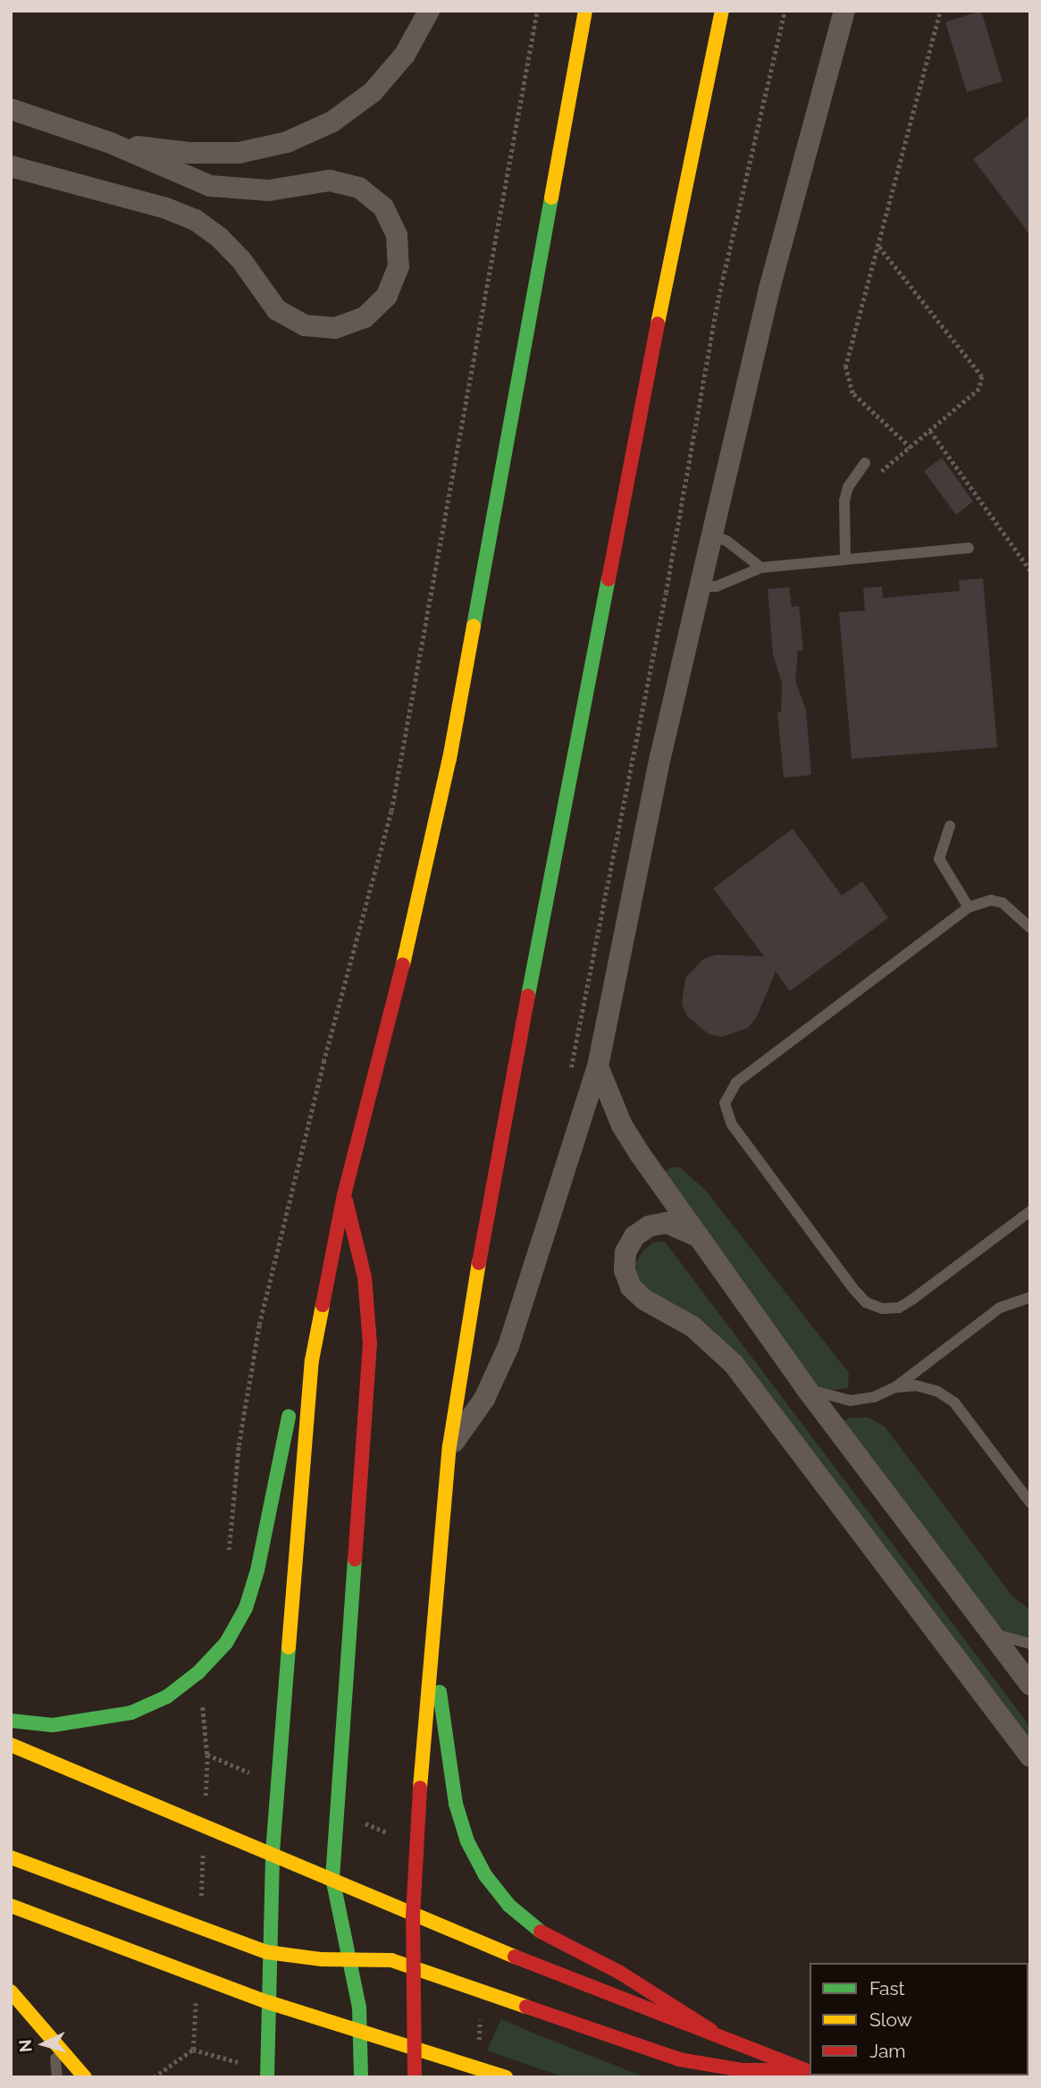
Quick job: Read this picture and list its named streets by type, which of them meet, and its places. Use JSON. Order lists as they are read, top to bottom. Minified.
{"legend":["Fast","Slow","Jam"],"north":"left"}
